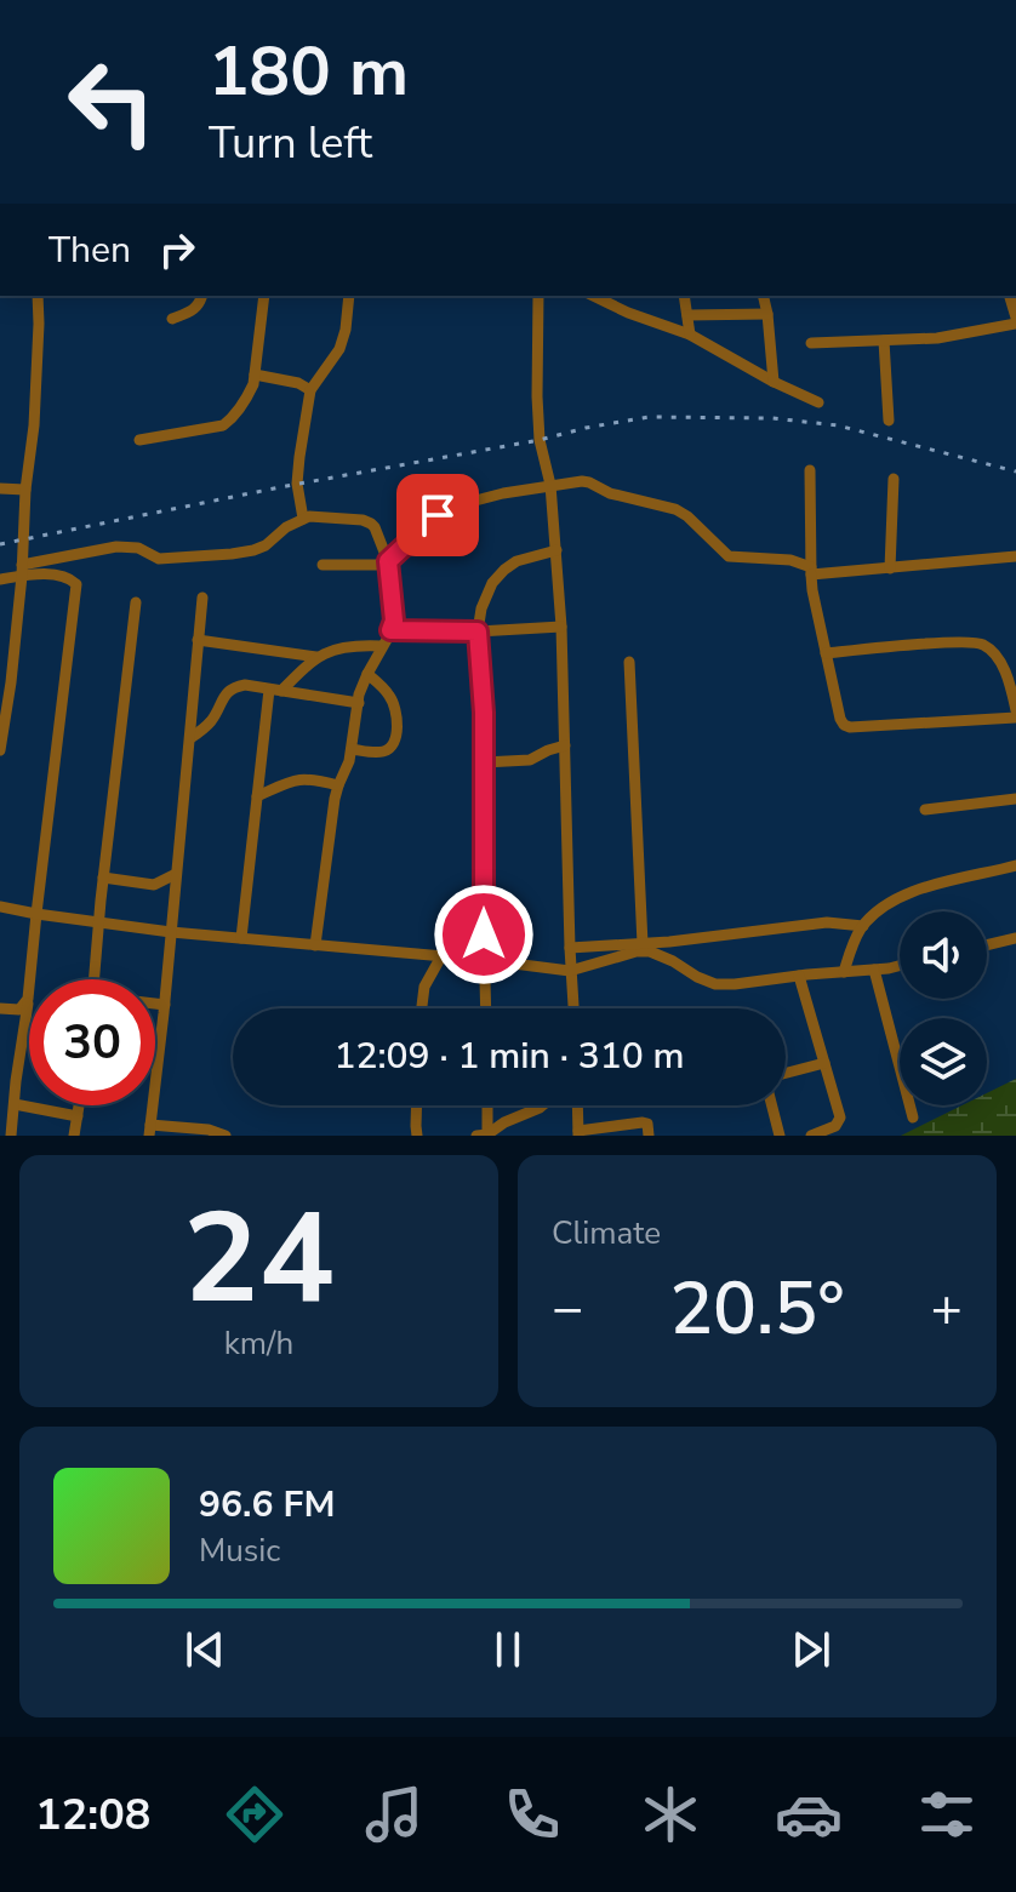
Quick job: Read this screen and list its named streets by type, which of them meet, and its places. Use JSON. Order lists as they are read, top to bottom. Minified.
{"page":{"turn":["180 m","Turn left"],"then":"Then","limit":"30","trip":"12:09 · 1 min · 310 m","tile":[["24","km/h"],"Climate"],"heat":["−","20.5°","+"],"song":["96.6 FM","Music"],"tabs":"12:08"}}
